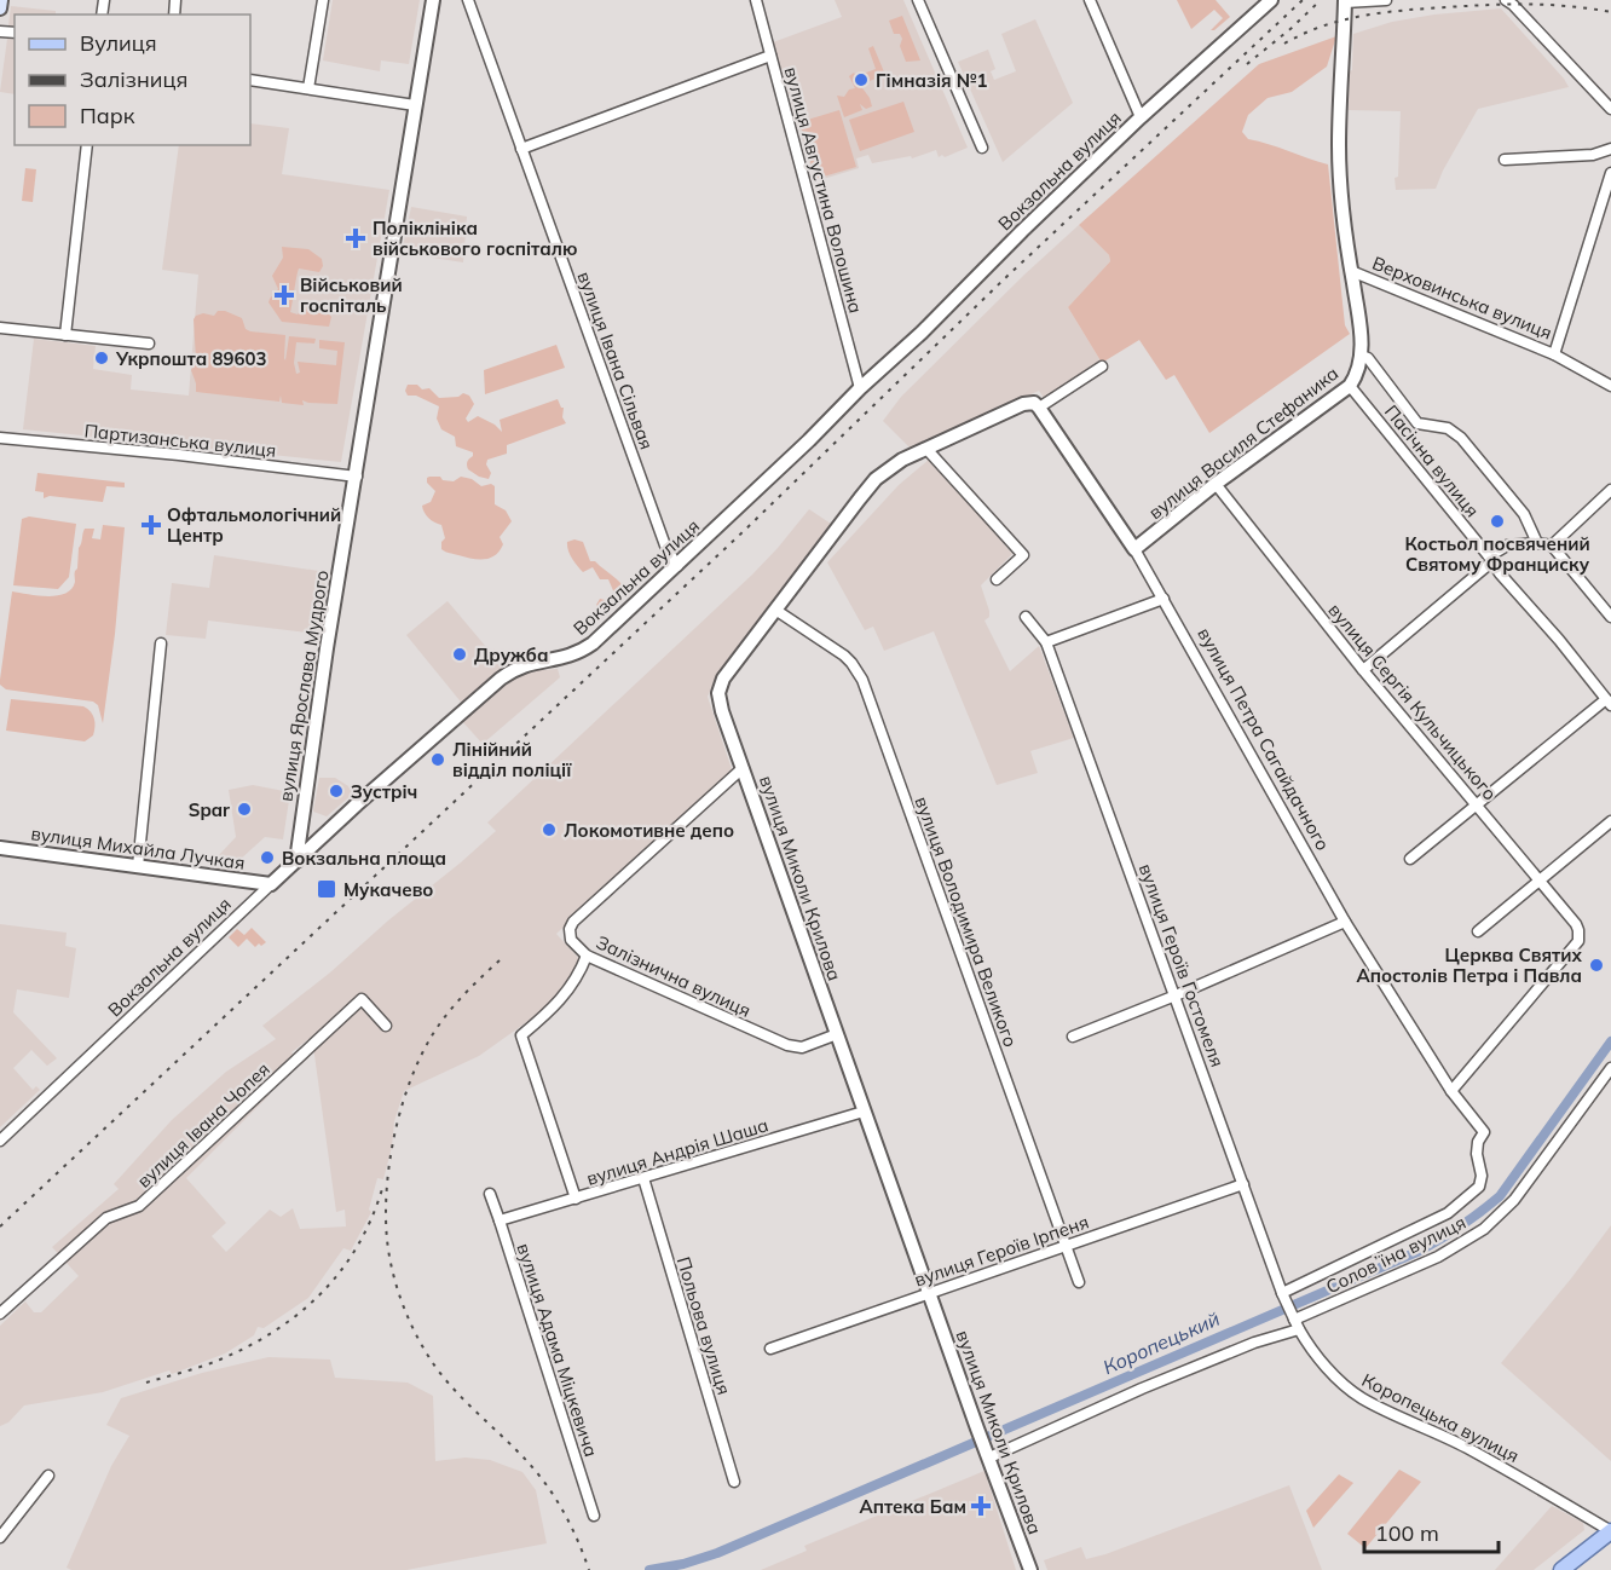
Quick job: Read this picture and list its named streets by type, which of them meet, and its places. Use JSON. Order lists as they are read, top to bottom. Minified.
{"streets":{"street":["Вокзальна вулиця","вулиця Августина Волошина","Верховинська вулиця","вулиця Івана Сільвая","Партизанська вулиця","вулиця Василя Стефаника","Пасічна вулиця","вулиця Ярослава Мудрого","вулиця Сергія Кульчицького","вулиця Петра Сагайдачного","вулиця Михайла Лучкая","вулиця Миколи Крилова","вулиця Володимира Великого","вулиця Героїв Гостомеля","Залізнична вулиця","вулиця Івана Чопея","вулиця Андрія Шаша","вулиця Героїв Ірпеня","Соловʼїна вулиця","Польова вулиця","вулиця Адама Міцкевича","Коропецька вулиця"]},"crossings":[["Вокзальна вулиця","вулиця Августина Волошина"],["Вокзальна вулиця","вулиця Івана Сільвая"],["Вокзальна вулиця","вулиця Ярослава Мудрого"],["Вокзальна вулиця","вулиця Михайла Лучкая"],["Верховинська вулиця","вулиця Василя Стефаника"],["Партизанська вулиця","вулиця Ярослава Мудрого"],["вулиця Василя Стефаника","Пасічна вулиця"],["вулиця Василя Стефаника","вулиця Сергія Кульчицького"],["вулиця Василя Стефаника","вулиця Петра Сагайдачного"],["вулиця Сергія Кульчицького","вулиця Петра Сагайдачного"],["вулиця Петра Сагайдачного","вулиця Миколи Крилова"],["вулиця Петра Сагайдачного","вулиця Героїв Гостомеля"],["вулиця Миколи Крилова","вулиця Володимира Великого"],["вулиця Миколи Крилова","Залізнична вулиця"],["вулиця Миколи Крилова","вулиця Андрія Шаша"],["вулиця Миколи Крилова","вулиця Героїв Ірпеня"],["вулиця Володимира Великого","вулиця Героїв Ірпеня"],["вулиця Героїв Гостомеля","вулиця Героїв Ірпеня"],["вулиця Героїв Гостомеля","Соловʼїна вулиця"],["вулиця Героїв Гостомеля","Коропецька вулиця"],["вулиця Андрія Шаша","Польова вулиця"],["вулиця Андрія Шаша","вулиця Адама Міцкевича"],["Соловʼїна вулиця","Коропецька вулиця"]],"water":["Коропецький"],"places":{"other":["Гімназія №1","Укрпошта 89603","Костьол посвячений Святому Франциску","Дружба","Лінійний відділ поліції","Зустріч","Spar","Локомотивне депо","Вокзальна площа","Церква Святих Апостолів Петра і Павла"],"health":["Поліклініка військового госпіталю","Військовий госпіталь","Офтальмологічний Центр","Аптека Бам"],"transit":["Мукачево"]},"legend":["Вулиця","Залізниця","Парк"],"scale_bar":"100 m"}
